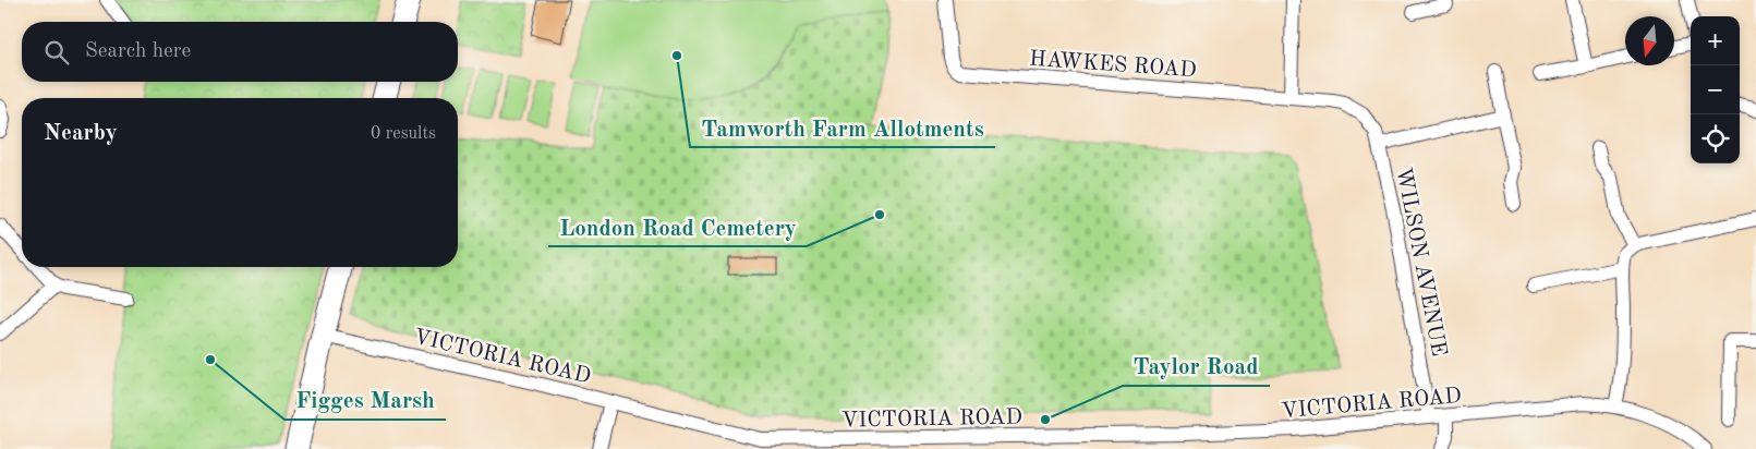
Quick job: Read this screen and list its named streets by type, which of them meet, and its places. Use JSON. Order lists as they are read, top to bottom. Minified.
{"streets":{"street":["HAWKES ROAD","WILSON AVENUE","VICTORIA ROAD"]},"crossings":[["HAWKES ROAD","WILSON AVENUE"],["WILSON AVENUE","VICTORIA ROAD"]],"places":["Tamworth Farm Allotments","London Road Cemetery","Figges Marsh","Taylor Road"],"north":"bottom","page":{"map_buttons":["+","−"],"search":"Search here","heading":["Nearby","0 results"]}}
